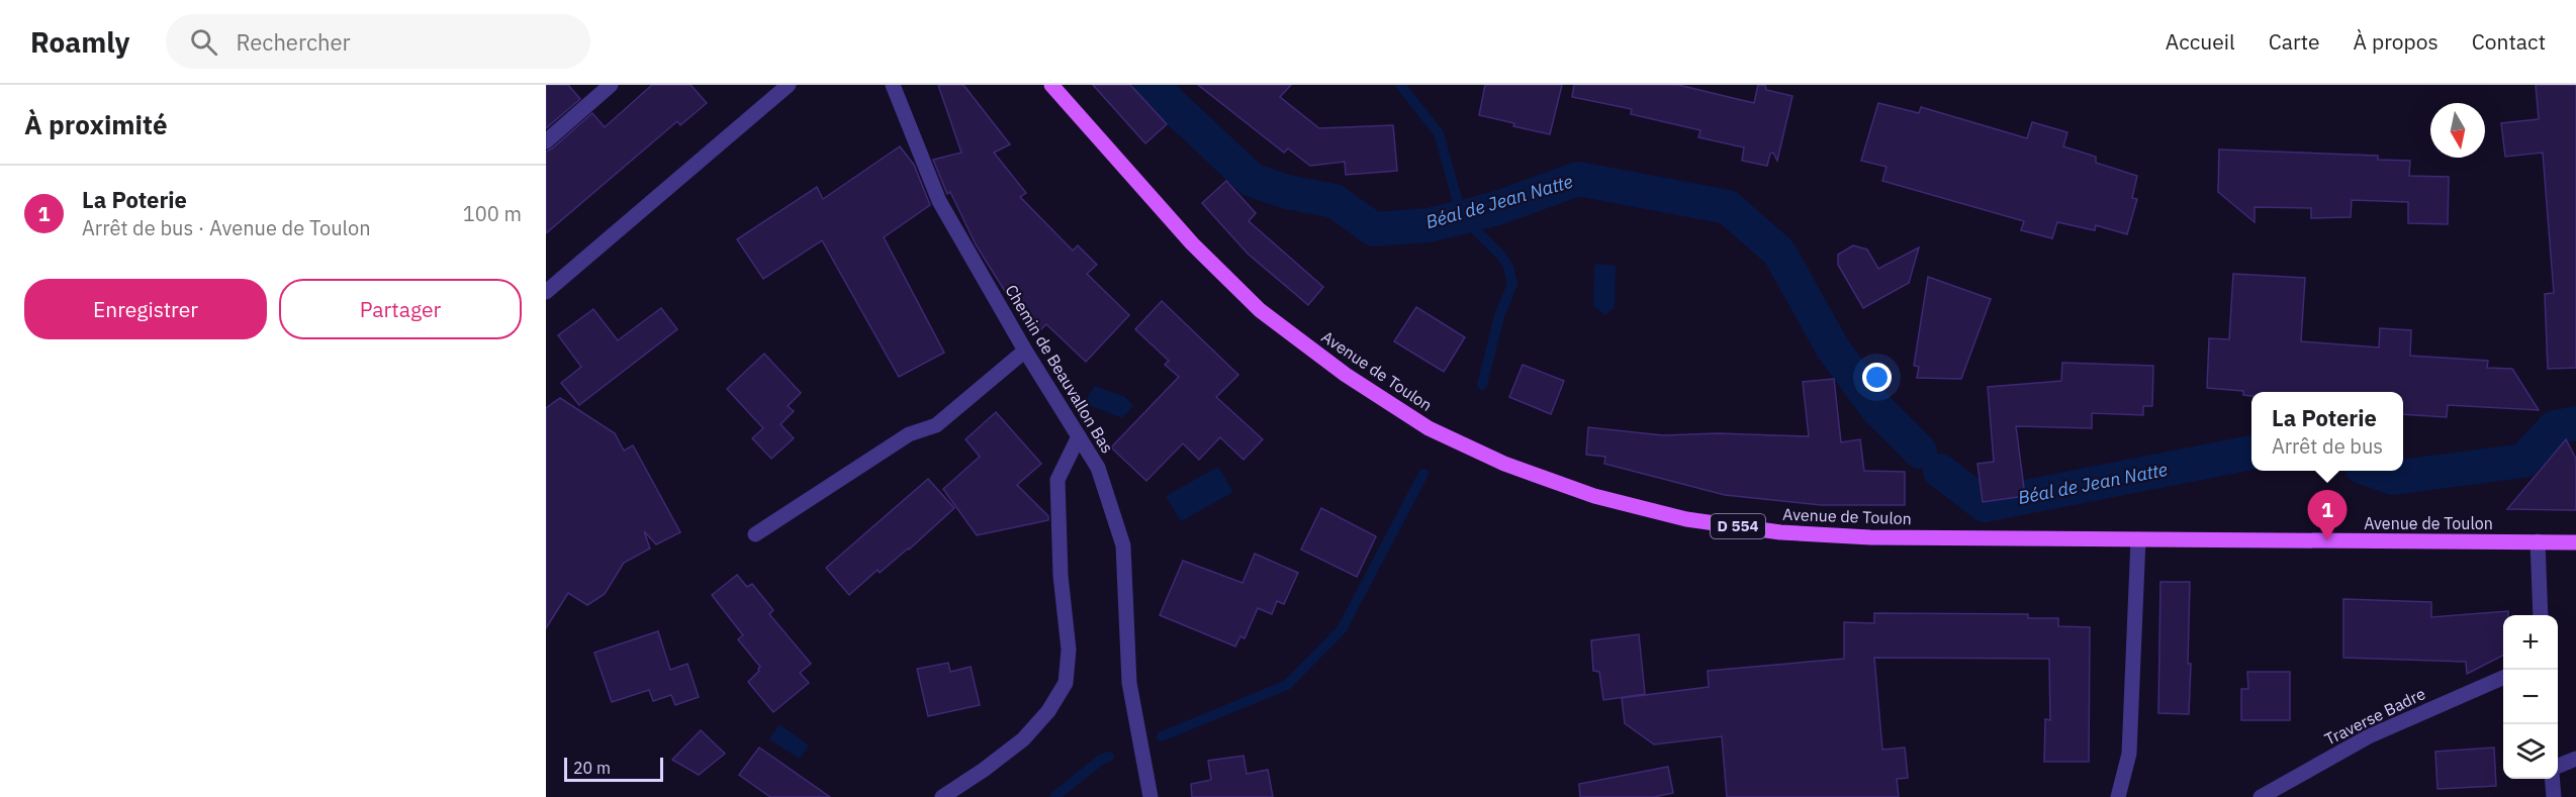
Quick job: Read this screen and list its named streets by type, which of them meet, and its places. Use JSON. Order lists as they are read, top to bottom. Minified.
{"streets":{"main road":["Avenue de Toulon","D 554"],"street":["Chemin de Beauvallon Bas","Traverse Badre"]},"water":["Béal de Jean Natte"],"scale_bar":"20 m","north":"bottom","page":{"header":"Roamly","search":"Rechercher","nav":["Accueil","Carte","À propos","Contact"],"heading":"À proximité","list":[{"mark":"1","name":"La Poterie","note":"Arrêt de bus · Avenue de Toulon","value":"100 m"}],"buttons":["Enregistrer","Partager"],"popup":["La Poterie","Arrêt de bus"],"pins":"1","map_buttons":["+","−"],"scale":"20 m"}}
